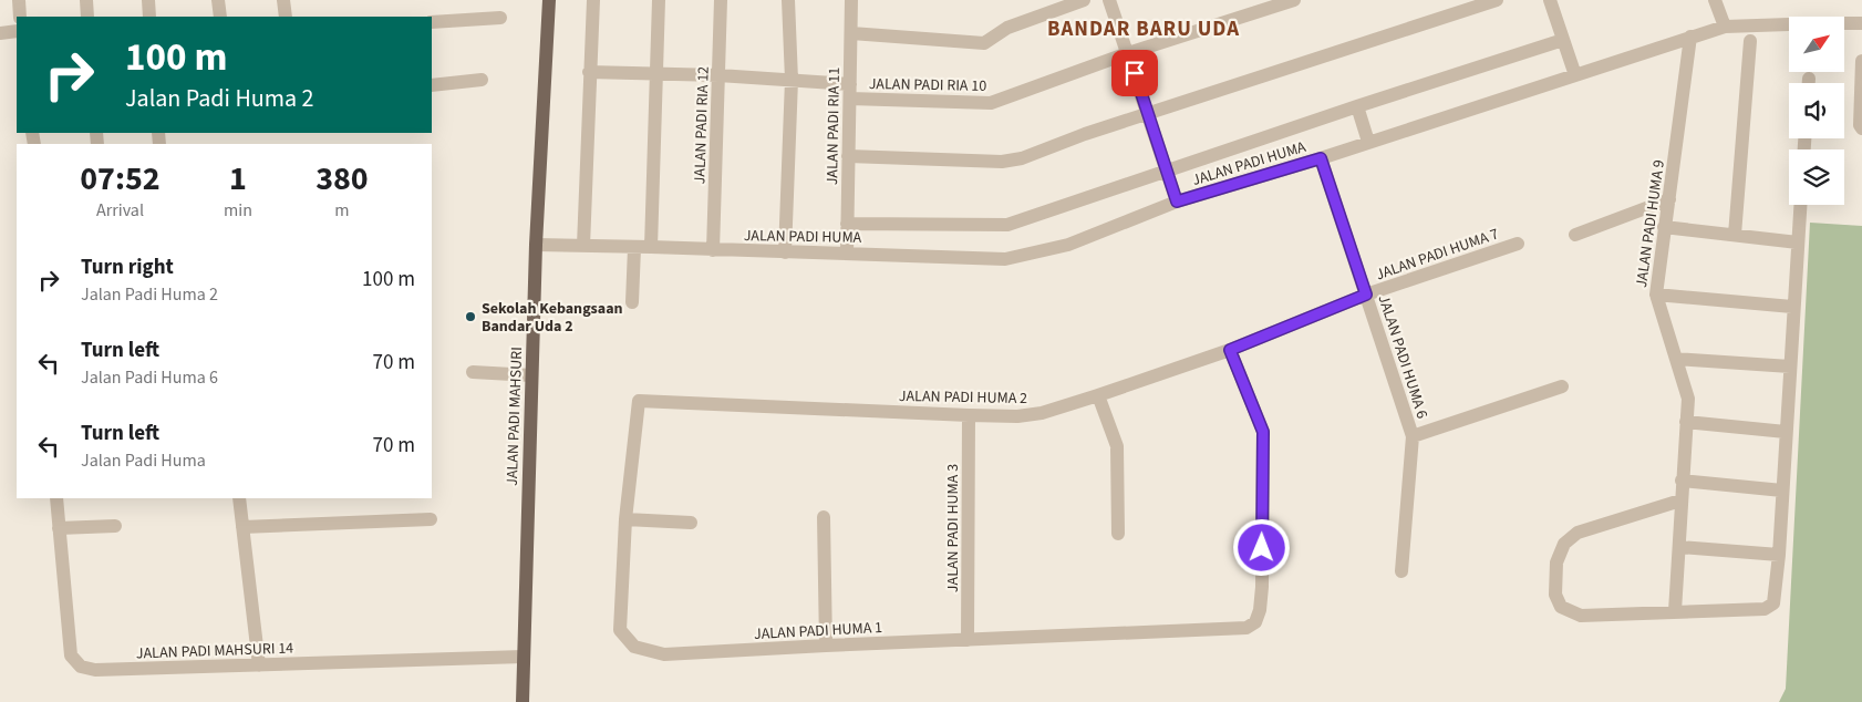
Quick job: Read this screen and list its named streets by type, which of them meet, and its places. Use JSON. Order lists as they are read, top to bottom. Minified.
{"streets":{"main road":["JALAN PADI MAHSURI"],"street":["JALAN PADI RIA 10","JALAN PADI RIA 12","JALAN PADI RIA 11","JALAN PADI HUMA","JALAN PADI HUMA 9","JALAN PADI HUMA 7","JALAN PADI HUMA 6","JALAN PADI HUMA 2","JALAN PADI HUMA 3","JALAN PADI HUMA 1","JALAN PADI MAHSURI 14"]},"crossings":[["JALAN PADI RIA 10","JALAN PADI RIA 11"],["JALAN PADI RIA 12","JALAN PADI HUMA"],["JALAN PADI RIA 11","JALAN PADI HUMA"],["JALAN PADI HUMA","JALAN PADI HUMA 9"],["JALAN PADI HUMA","JALAN PADI HUMA 6"],["JALAN PADI HUMA","JALAN PADI MAHSURI"],["JALAN PADI HUMA 7","JALAN PADI HUMA 6"],["JALAN PADI HUMA 7","JALAN PADI HUMA 2"],["JALAN PADI HUMA 6","JALAN PADI HUMA 2"],["JALAN PADI HUMA 2","JALAN PADI HUMA 3"],["JALAN PADI HUMA 2","JALAN PADI HUMA 1"],["JALAN PADI MAHSURI","JALAN PADI MAHSURI 14"],["JALAN PADI HUMA 3","JALAN PADI HUMA 1"]],"districts":["BANDAR BARU UDA"],"places":["Sekolah Kebangsaan Bandar Uda 2"],"north":"top right","page":{"turn":["100 m","Jalan Padi Huma 2"],"eta":["07:52","Arrival","1","min","380","m"],"list":[{"name":"Turn right","note":"Jalan Padi Huma 2","value":"100 m"},{"name":"Turn left","note":"Jalan Padi Huma 6","value":"70 m"},{"name":"Turn left","note":"Jalan Padi Huma","value":"70 m"}]}}
